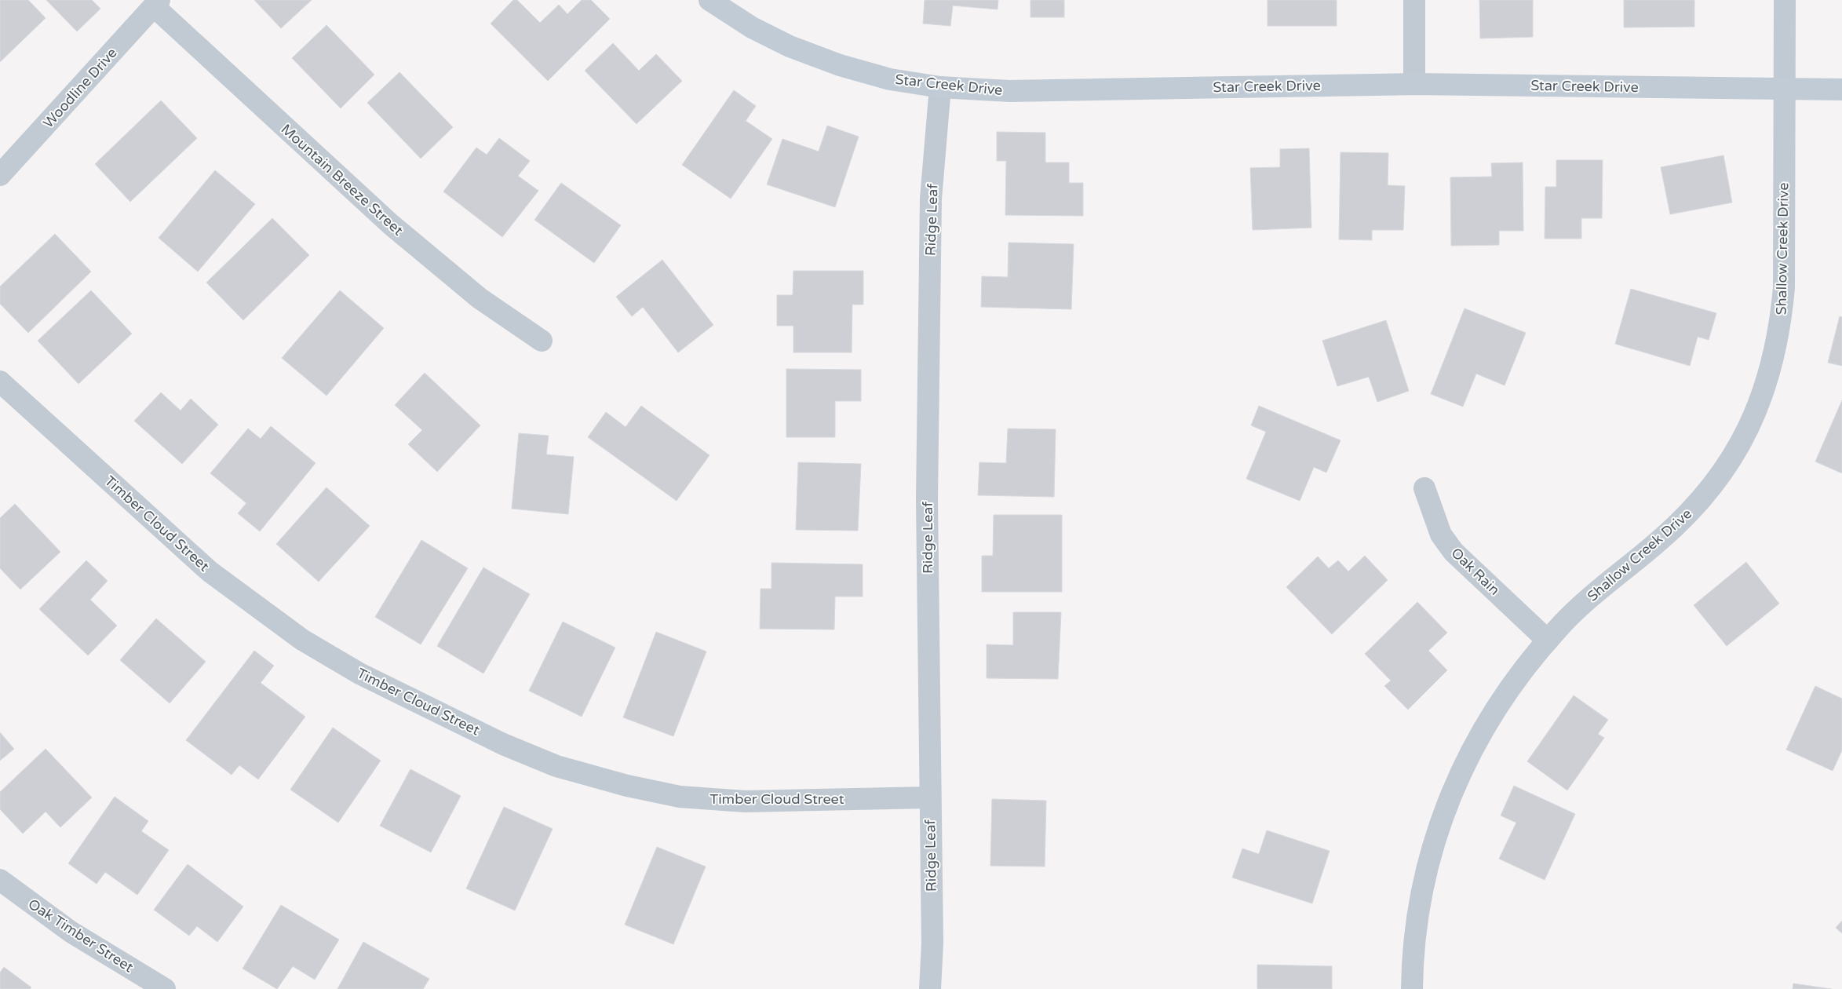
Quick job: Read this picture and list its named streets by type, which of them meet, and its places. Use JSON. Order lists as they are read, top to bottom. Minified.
{"streets":{"street":["Star Creek Drive","Woodline Drive","Mountain Breeze Street","Ridge Leaf","Shallow Creek Drive","Timber Cloud Street","Oak Rain","Oak Timber Street"]},"crossings":[["Star Creek Drive","Ridge Leaf"],["Star Creek Drive","Shallow Creek Drive"],["Woodline Drive","Mountain Breeze Street"],["Ridge Leaf","Timber Cloud Street"],["Shallow Creek Drive","Oak Rain"]]}
